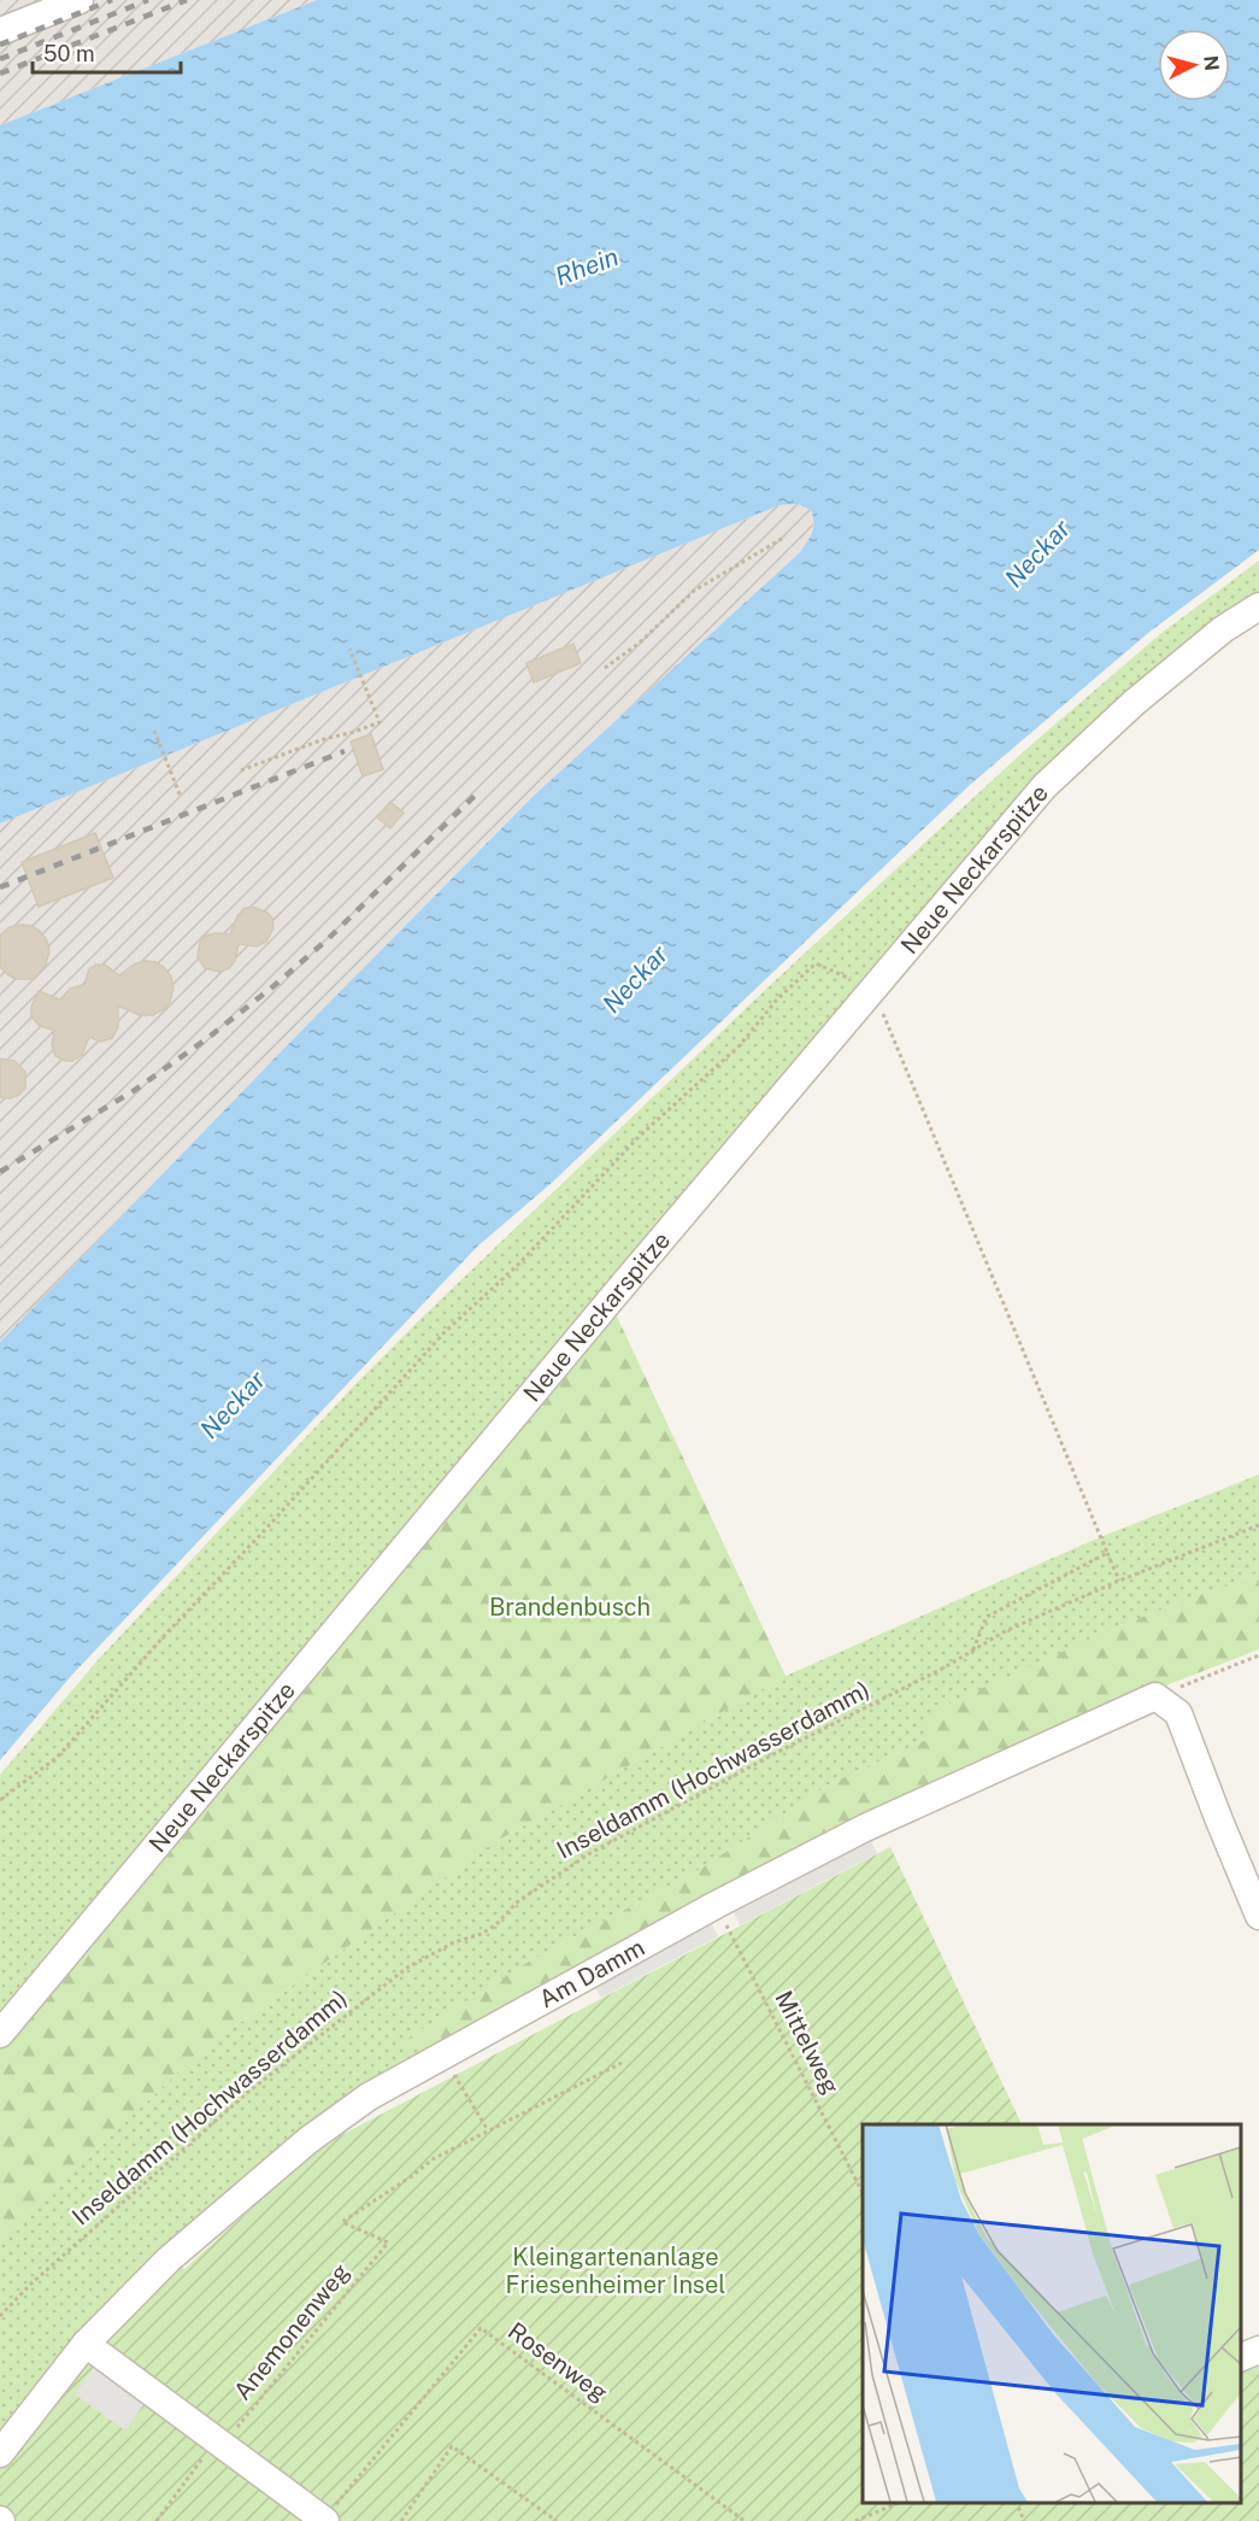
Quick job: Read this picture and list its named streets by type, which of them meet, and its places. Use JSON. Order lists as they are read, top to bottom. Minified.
{"streets":{"street":["Neue Neckarspitze","Am Damm"],"path":["Inseldamm (Hochwasserdamm)","Mittelweg","Anemonenweg","Rosenweg"]},"crossings":[["Am Damm","Mittelweg"]],"water":["Rhein","Neckar"],"parks":["Brandenbusch","Kleingartenanlage Friesenheimer Insel"],"scale_bar":"50 m","north":"right"}
